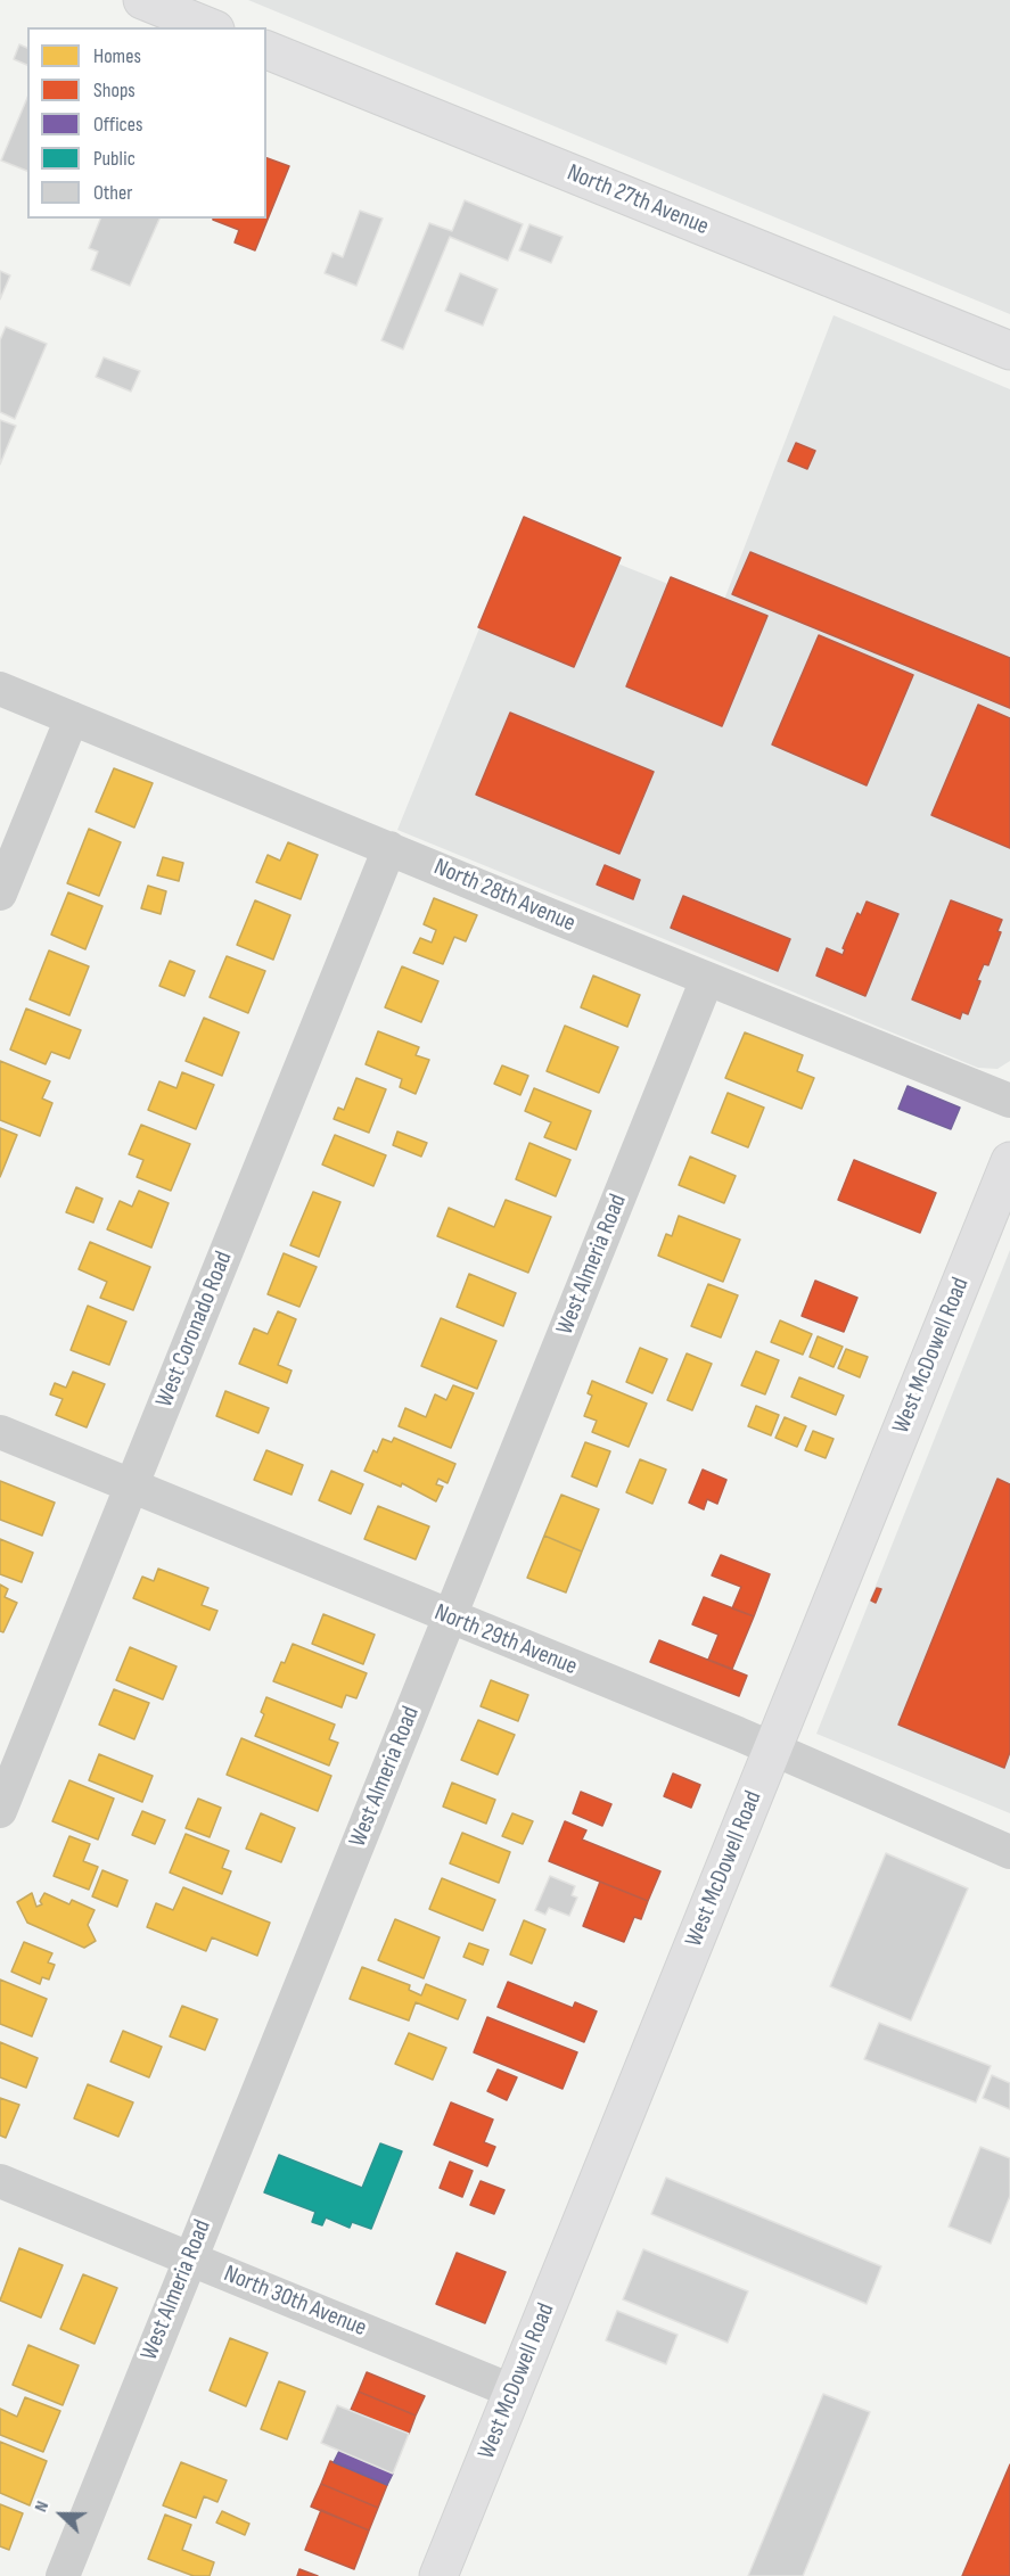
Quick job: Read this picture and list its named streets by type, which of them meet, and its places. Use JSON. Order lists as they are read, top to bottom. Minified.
{"streets":{"main road":["North 27th Avenue","West McDowell Road"],"street":["North 28th Avenue","West Almeria Road","West Coronado Road","North 29th Avenue","North 30th Avenue"]},"crossings":[["North 28th Avenue","West Almeria Road"],["North 28th Avenue","West Coronado Road"],["West Almeria Road","North 29th Avenue"],["West Almeria Road","North 30th Avenue"],["West Coronado Road","North 29th Avenue"],["West McDowell Road","North 29th Avenue"],["West McDowell Road","North 30th Avenue"]],"legend":["Homes","Shops","Offices","Public","Other"],"north":"left"}
